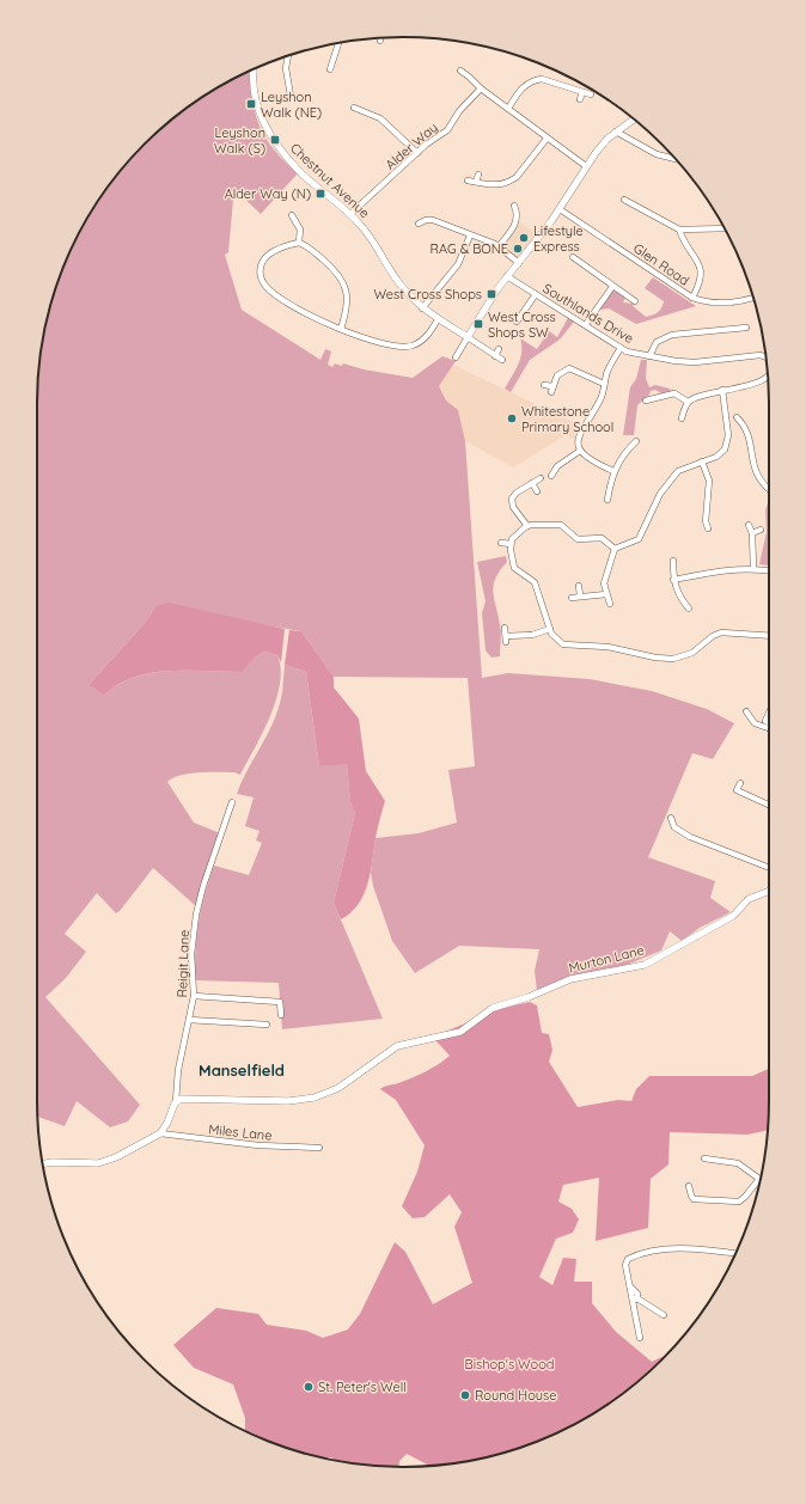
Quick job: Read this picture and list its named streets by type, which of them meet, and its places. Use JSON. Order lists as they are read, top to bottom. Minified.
{"streets":{"street":["Alder Way","Chestnut Avenue","Glen Road","Southlands Drive","Murton Lane","Reigit Lane","Miles Lane"]},"crossings":[["Alder Way","Chestnut Avenue"],["Murton Lane","Reigit Lane"]],"districts":["Manselfield"],"parks":["Bishop's Wood"],"places":{"transit":["Leyshon Walk (NE)","Leyshon Walk (S)","Alder Way (N)","West Cross Shops","West Cross Shops SW"],"other":["Lifestyle Express","RAG & BONE","Whitestone Primary School","St. Peter's Well","Round House"]}}
